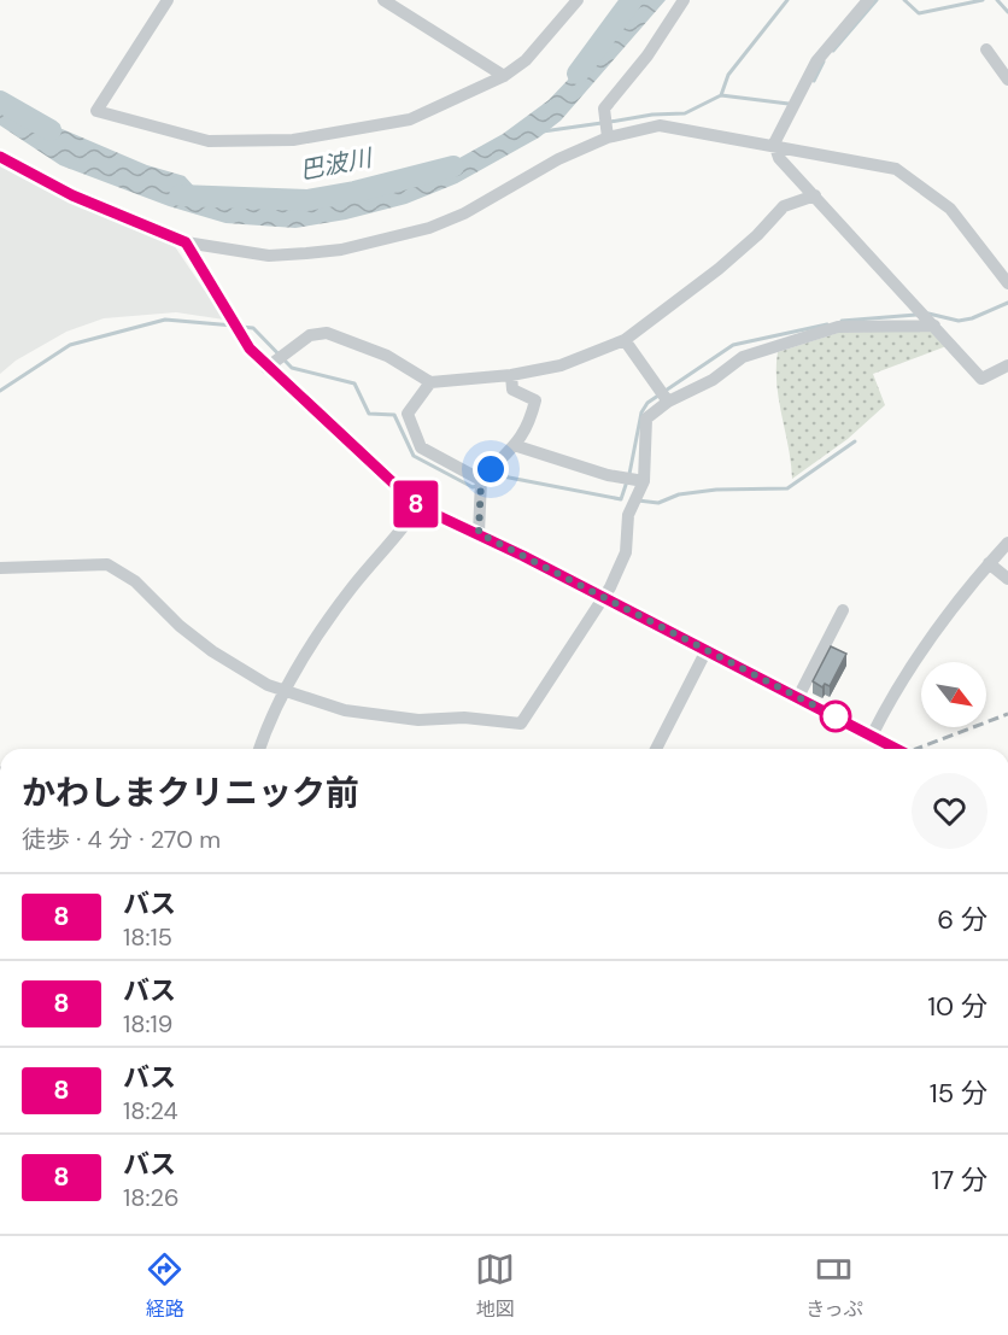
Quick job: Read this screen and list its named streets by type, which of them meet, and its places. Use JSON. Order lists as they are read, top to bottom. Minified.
{"water":["巴波川"],"lines":["bus line 8"],"north":"bottom right","page":{"on_map":"8","heading":["かわしまクリニック前","徒歩 · 4 分 · 270 m"],"list":[{"mark":"8","name":"バス","note":"18:15","value":"6 分"},{"mark":"8","name":"バス","note":"18:19","value":"10 分"},{"mark":"8","name":"バス","note":"18:24","value":"15 分"},{"mark":"8","name":"バス","note":"18:26","value":"17 分"}],"tabs":["経路","地図","きっぷ"]}}
